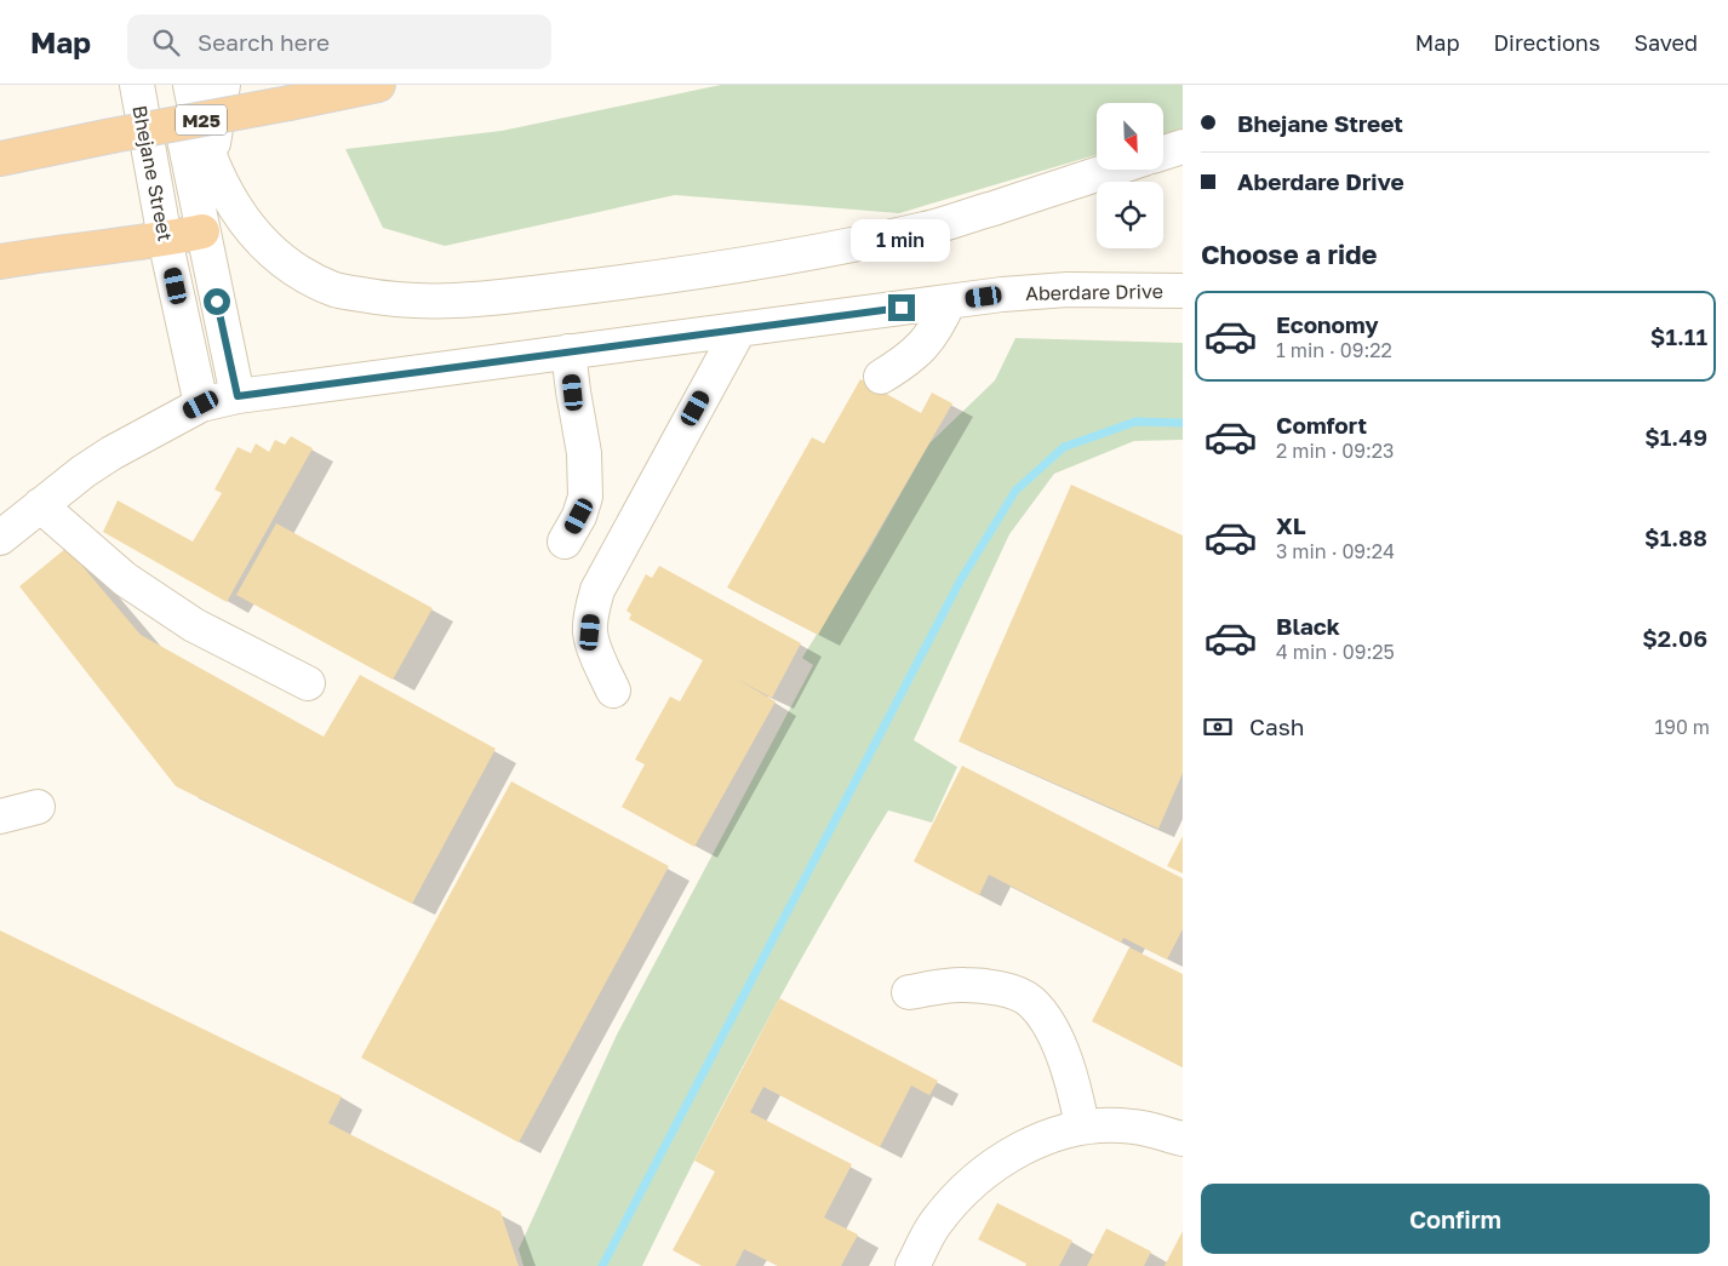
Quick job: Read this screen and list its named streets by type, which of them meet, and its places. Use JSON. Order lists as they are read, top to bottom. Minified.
{"streets":{"main road":["M25"],"street":["Bhejane Street","Aberdare Drive"]},"crossings":[["Bhejane Street","Aberdare Drive"]],"north":"bottom right","page":{"header":"Map","search":"Search here","nav":["Map","Directions","Saved"],"banner":["Bhejane Street","Aberdare Drive"],"heading":"Choose a ride","bubble":"1 min","list":[{"name":"Economy","note":"1 min · 09:22","value":"$1.11"},{"name":"Comfort","note":"2 min · 09:23","value":"$1.49"},{"name":"XL","note":"3 min · 09:24","value":"$1.88"},{"name":"Black","note":"4 min · 09:25","value":"$2.06"}],"pay":["Cash","190 m"],"buttons":"Confirm"}}
